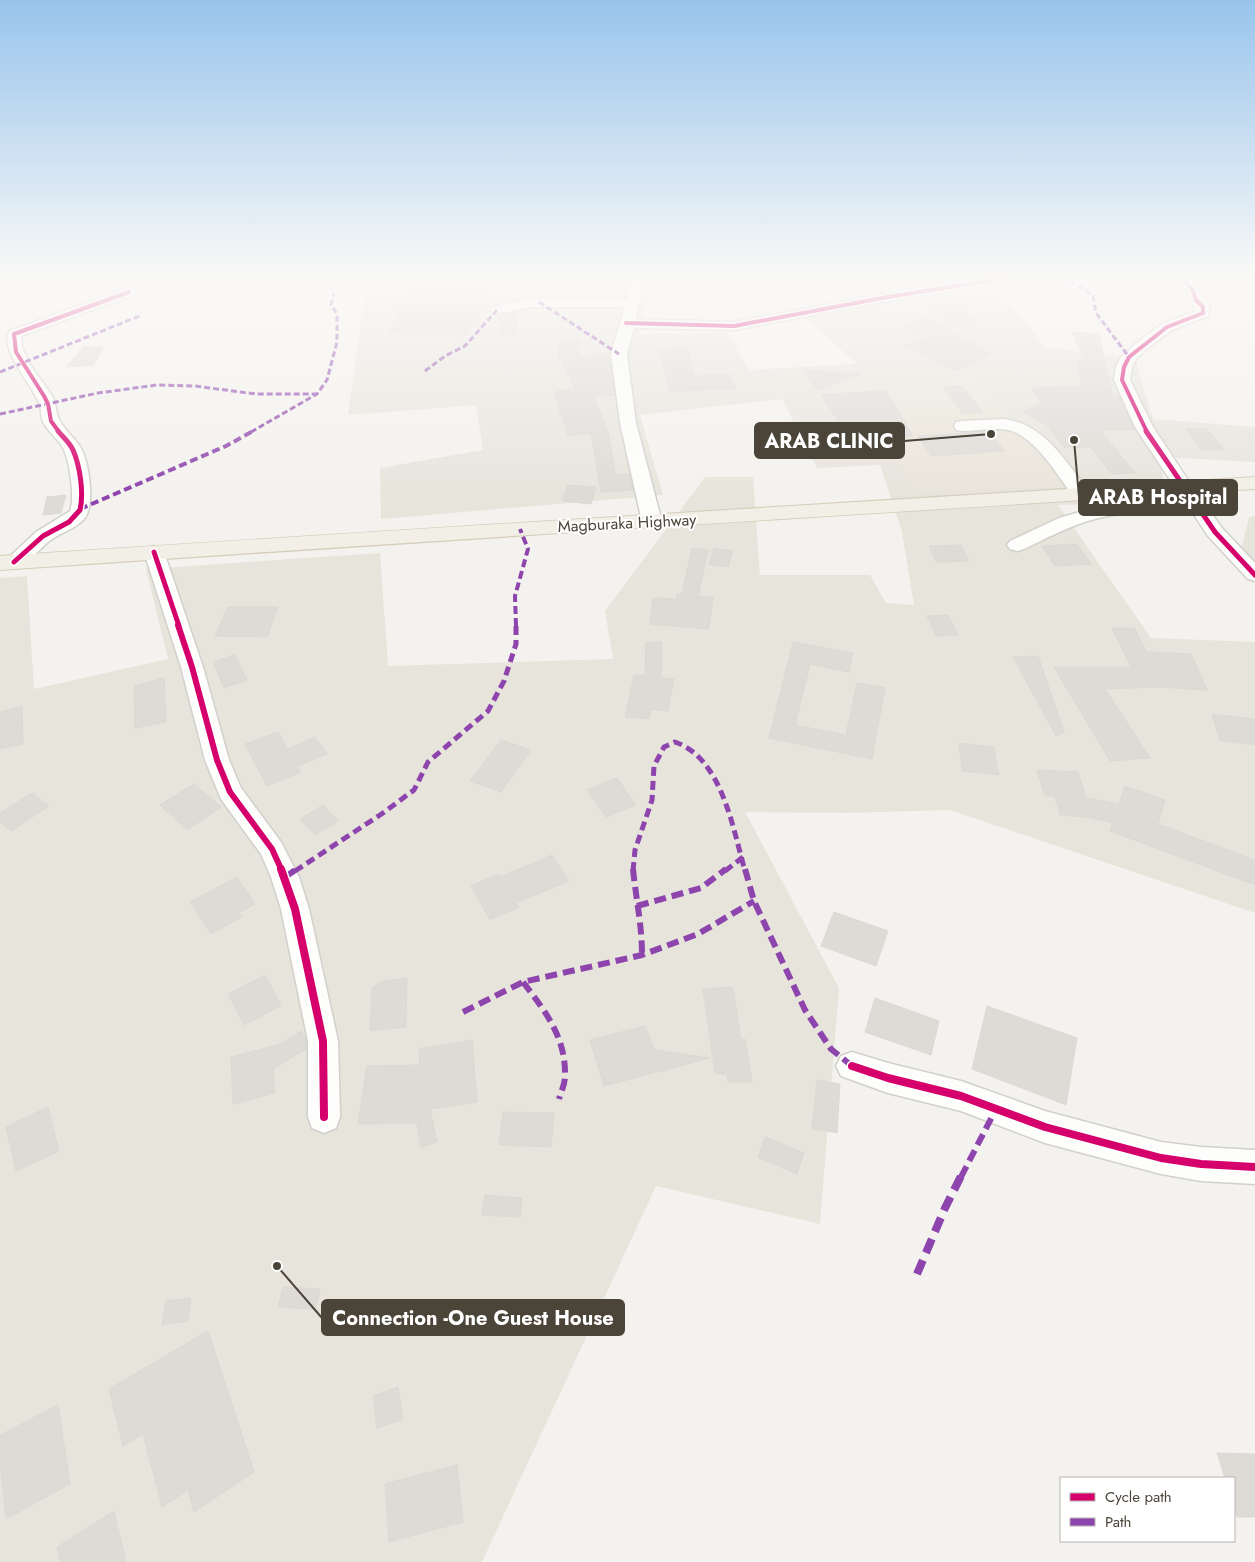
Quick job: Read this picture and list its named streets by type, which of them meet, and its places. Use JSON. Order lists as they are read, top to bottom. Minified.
{"streets":{"main road":["Magburaka Highway"]},"places":["ARAB CLINIC","ARAB Hospital","Connection -One Guest House"],"legend":["Cycle path","Path"]}
